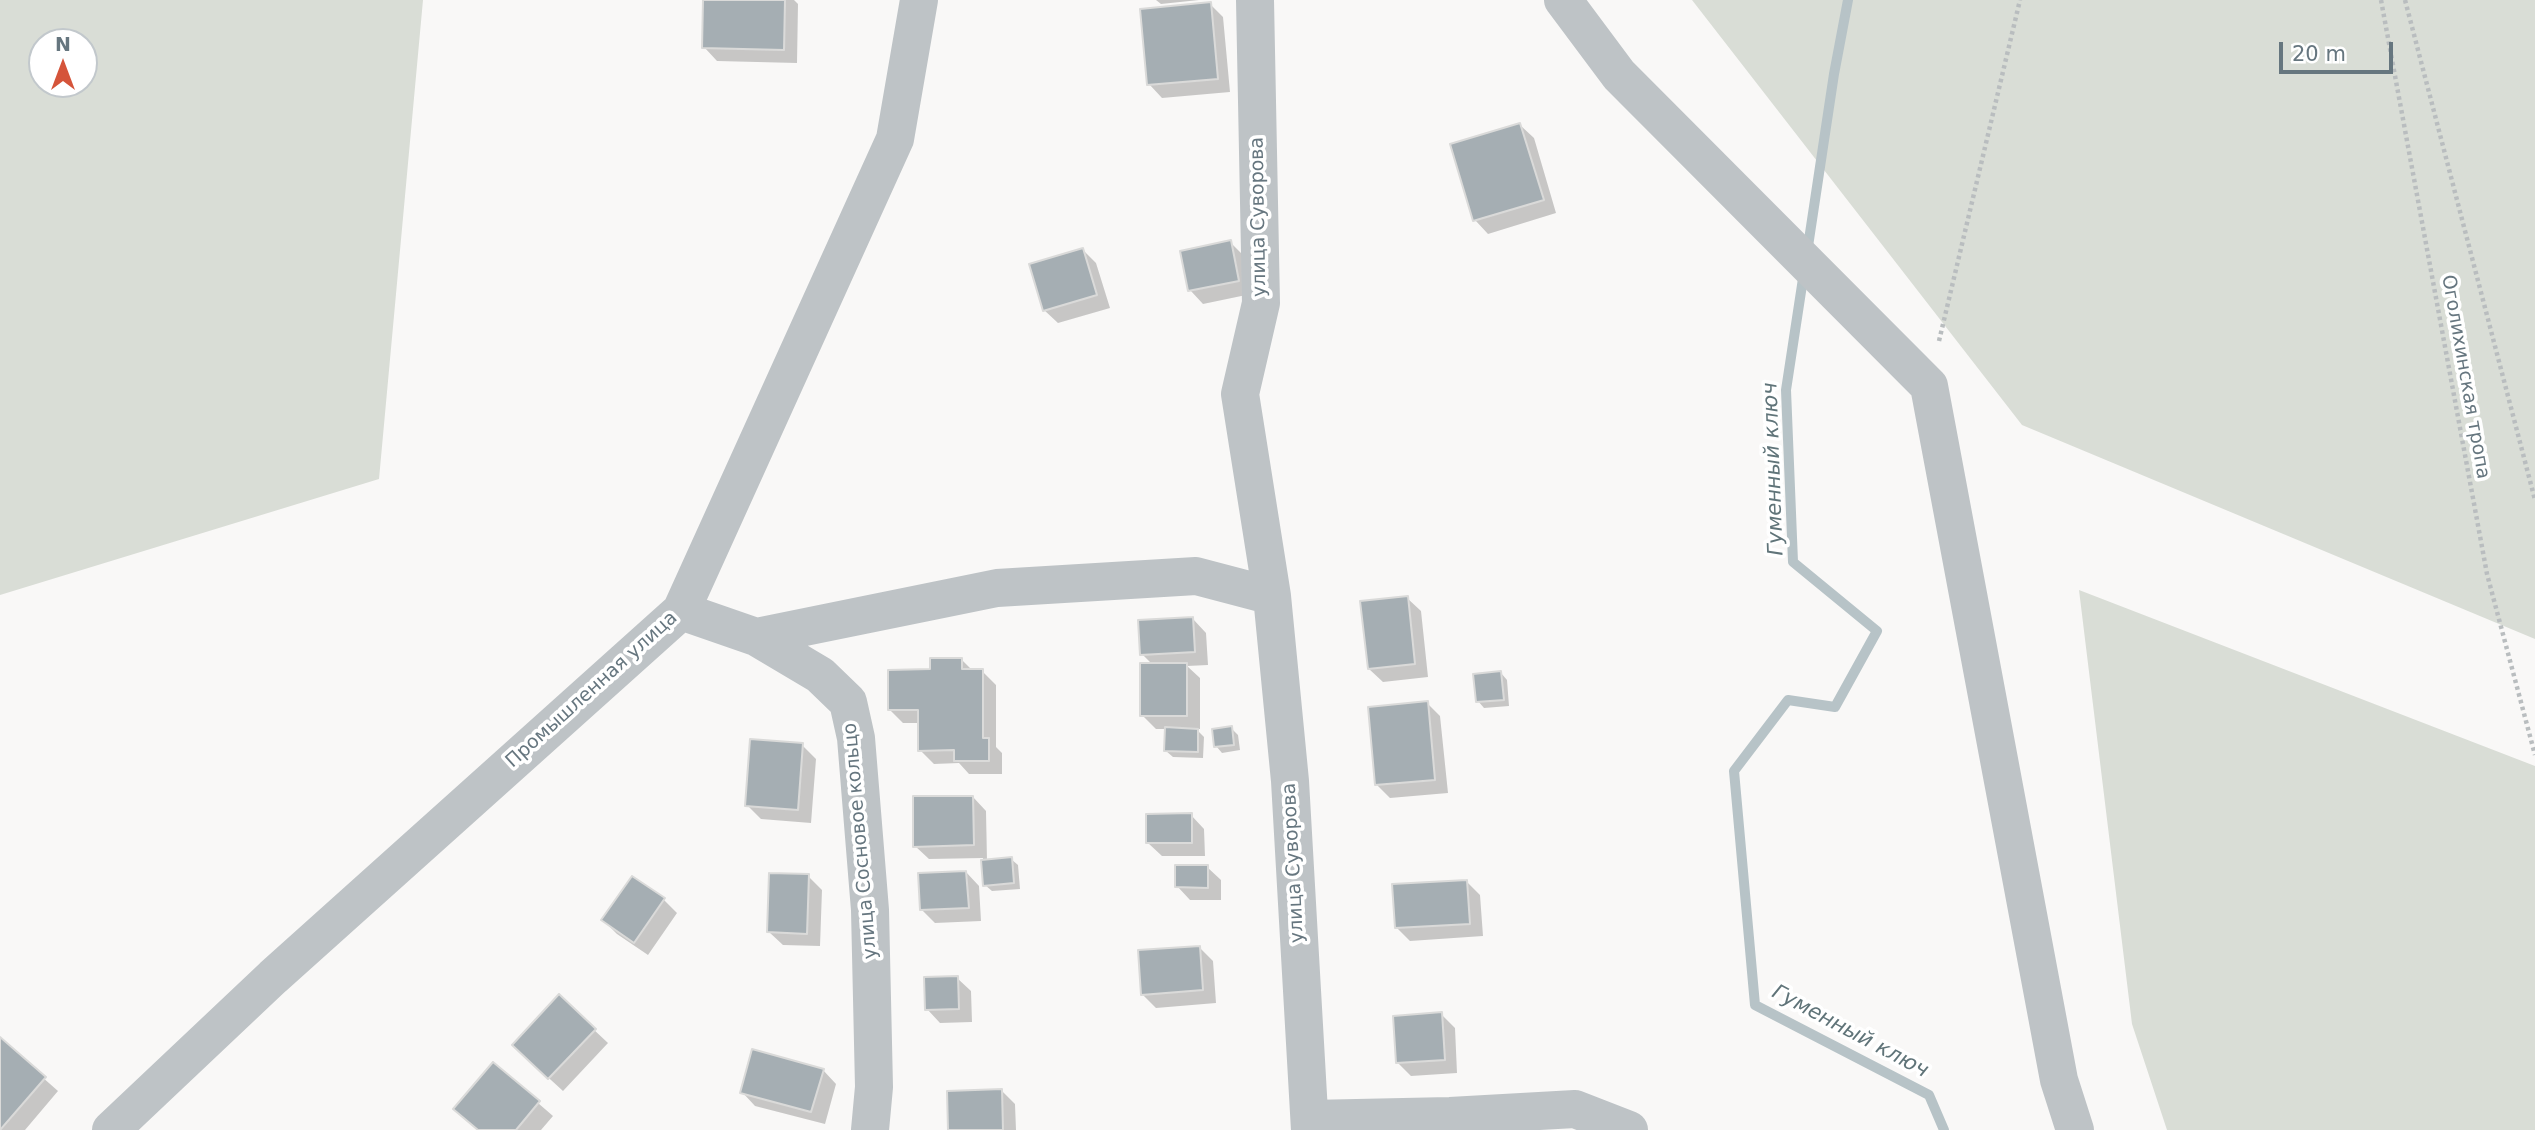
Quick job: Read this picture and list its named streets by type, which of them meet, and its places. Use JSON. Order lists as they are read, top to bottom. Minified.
{"streets":{"street":["улица Суворова","Промышленная улица","улица Сосновое кольцо"],"path":["Оголихинская тропа"]},"crossings":[["Промышленная улица","улица Сосновое кольцо"]],"water":["Гуменный ключ"],"scale_bar":"20 m","north":"top"}
